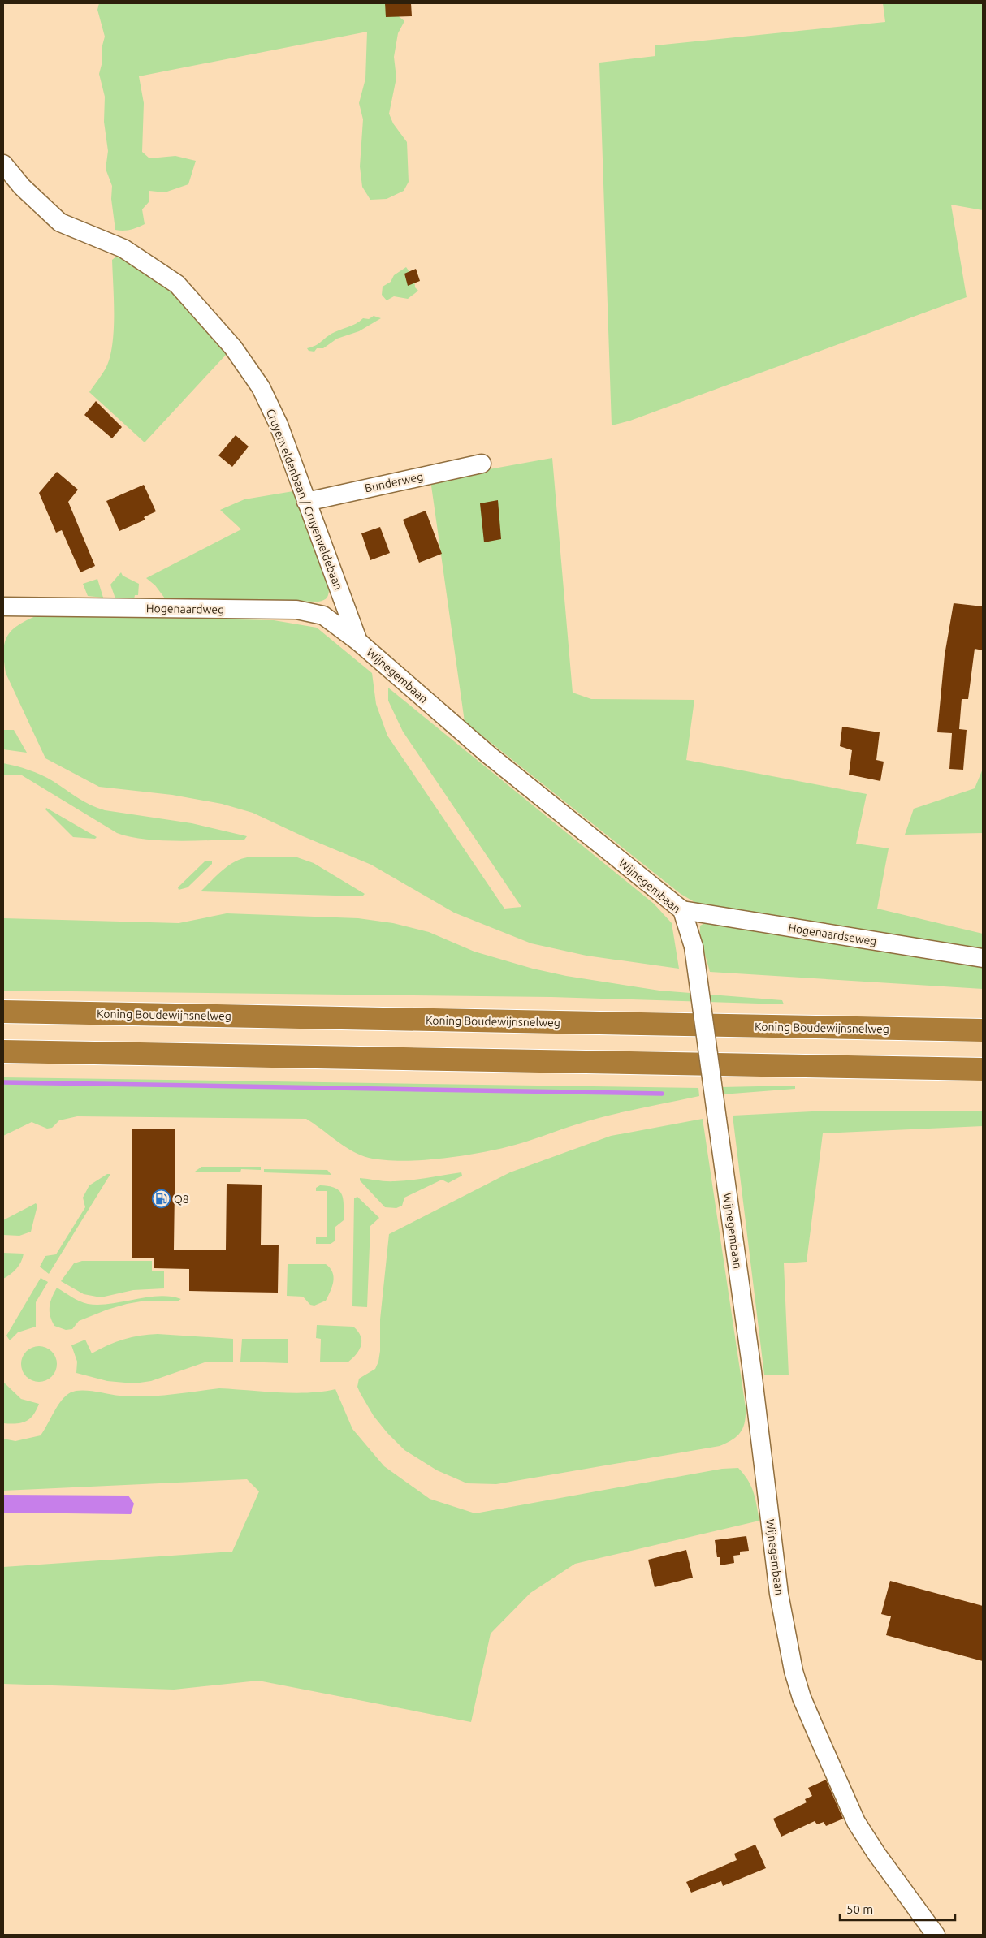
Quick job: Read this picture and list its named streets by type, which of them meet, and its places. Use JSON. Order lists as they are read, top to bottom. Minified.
{"streets":{"highway":["Koning Boudewijnsnelweg"],"street":["Bunderweg","Cruyenveldenbaan / Cruyenveldebaan","Hogenaardweg","Wijnegembaan","Hogenaardseweg"]},"crossings":[["Bunderweg","Cruyenveldenbaan / Cruyenveldebaan"],["Cruyenveldenbaan / Cruyenveldebaan","Hogenaardweg"],["Cruyenveldenbaan / Cruyenveldebaan","Wijnegembaan"],["Hogenaardweg","Wijnegembaan"],["Wijnegembaan","Hogenaardseweg"]],"places":{"fuel station":["Q8"]},"scale_bar":"50 m"}
